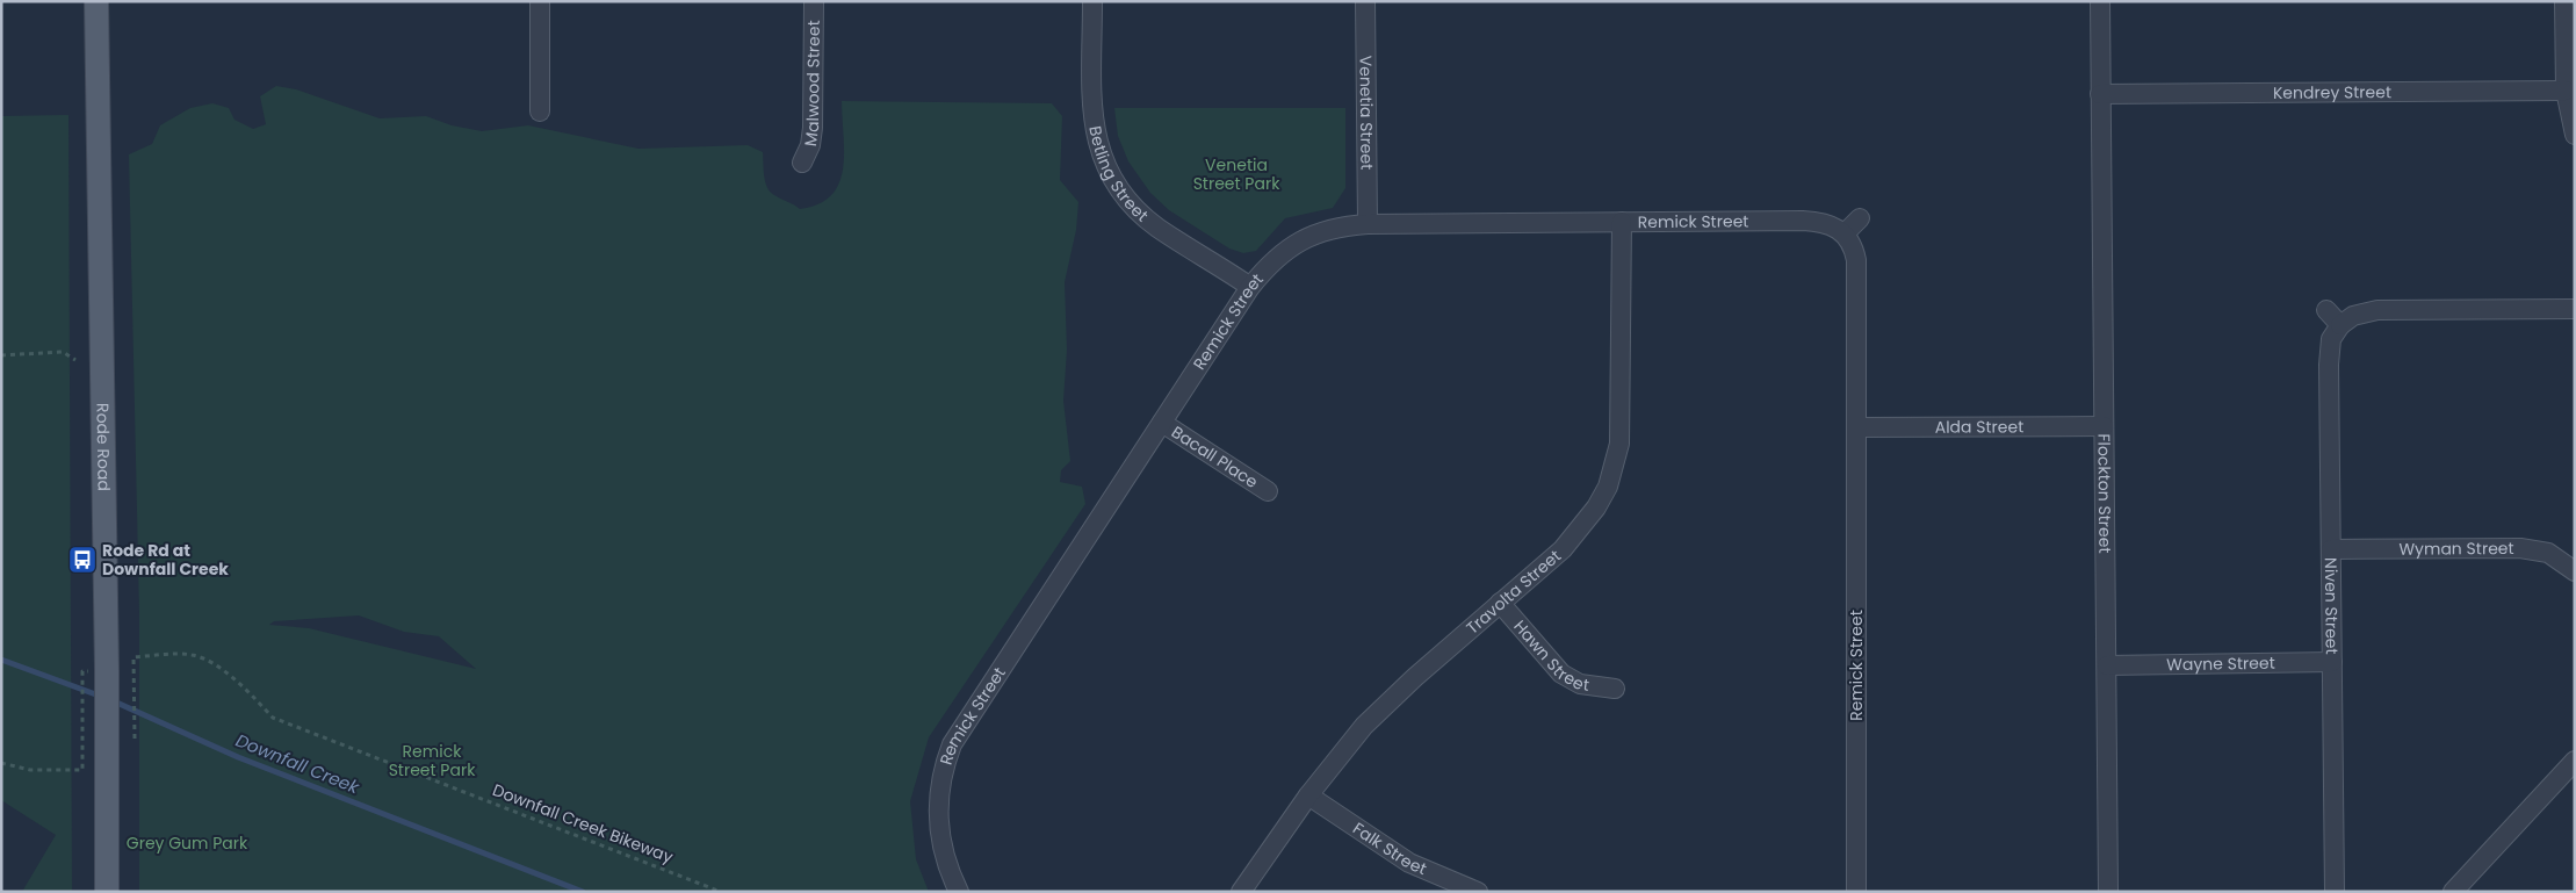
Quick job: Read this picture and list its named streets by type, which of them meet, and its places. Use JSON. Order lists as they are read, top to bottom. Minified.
{"streets":{"main road":["Rode Road"],"street":["Malwood Street","Kendrey Street","Venetia Street","Betling Street","Remick Street","Alda Street","Bacall Place","Flockton Street","Wyman Street","Travolta Street","Niven Street","Hawn Street","Wayne Street","Falk Street"],"path":["Downfall Creek Bikeway"]},"crossings":[["Kendrey Street","Flockton Street"],["Venetia Street","Remick Street"],["Betling Street","Remick Street"],["Remick Street","Alda Street"],["Remick Street","Bacall Place"],["Remick Street","Travolta Street"],["Alda Street","Flockton Street"],["Flockton Street","Wayne Street"],["Wyman Street","Niven Street"],["Travolta Street","Hawn Street"],["Travolta Street","Falk Street"],["Niven Street","Wayne Street"]],"water":["Downfall Creek"],"parks":["Venetia Street Park","Remick Street Park","Grey Gum Park"],"places":{"bus stop":["Rode Rd at Downfall Creek"]}}
